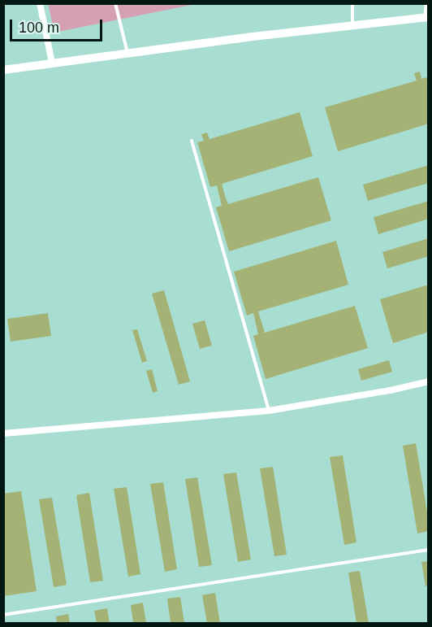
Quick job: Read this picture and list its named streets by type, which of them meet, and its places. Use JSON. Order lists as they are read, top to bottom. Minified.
{"scale_bar":"100 m"}
